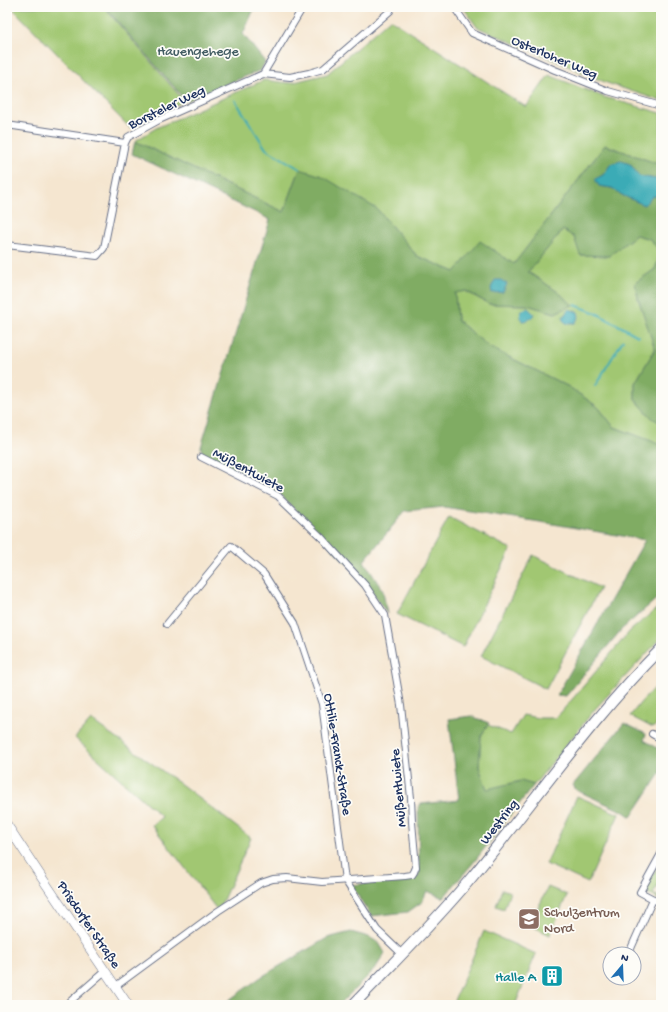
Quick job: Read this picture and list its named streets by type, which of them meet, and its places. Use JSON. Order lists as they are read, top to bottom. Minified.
{"streets":{"main road":["Westring","Prisdorfer Straße"],"street":["Osterloher Weg","Borsteler Weg","Müßentwiete","Ottilie-Franck-Straße"]},"crossings":[["Müßentwiete","Ottilie-Franck-Straße"],["Müßentwiete","Prisdorfer Straße"],["Ottilie-Franck-Straße","Westring"]],"parks":["Hauengehege"],"places":{"school or university":["Schulzentrum Nord"],"building":["Halle A"]},"north":"top"}
